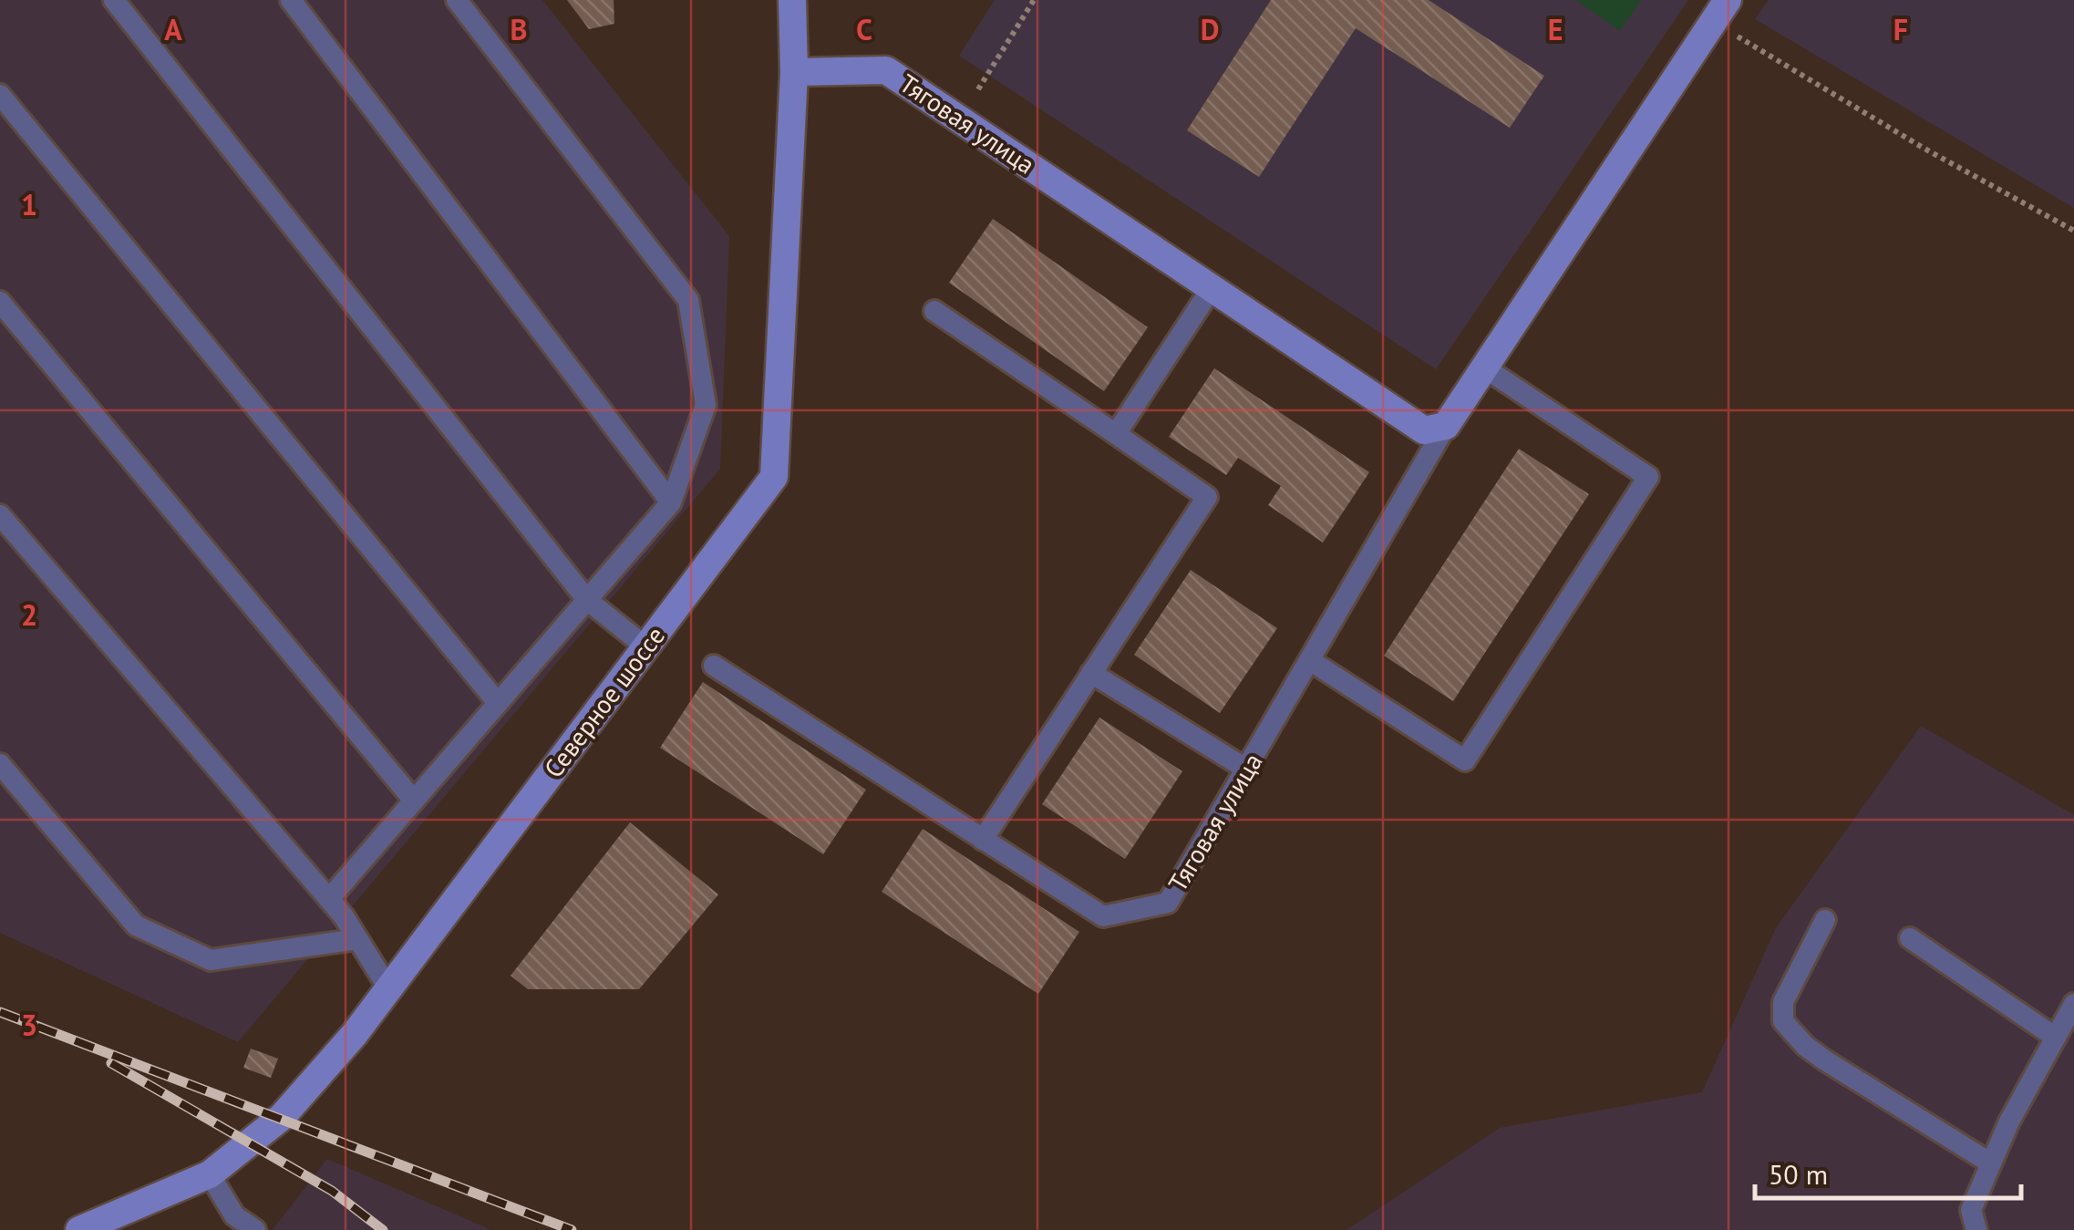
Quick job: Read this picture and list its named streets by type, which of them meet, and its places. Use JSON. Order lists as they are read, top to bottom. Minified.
{"streets":{"main road":["Тяговая улица","Северное шоссе"]},"crossings":[["Тяговая улица","Северное шоссе"]],"scale_bar":"50 m","grid":{"columns":["A","B","C","D","E","F"],"rows":["1","2","3"]}}
